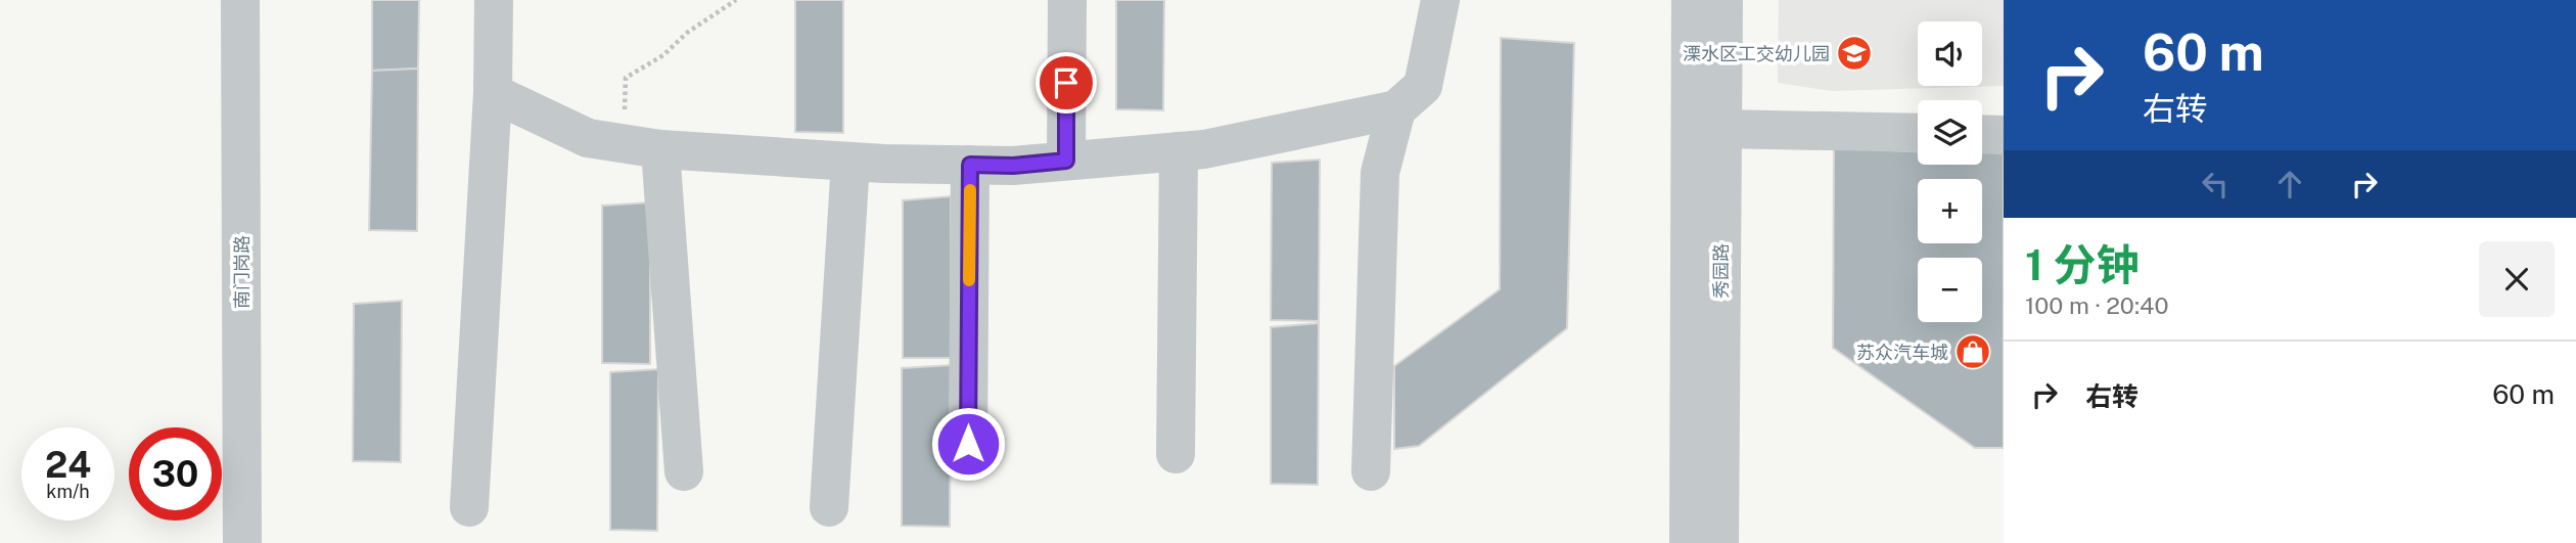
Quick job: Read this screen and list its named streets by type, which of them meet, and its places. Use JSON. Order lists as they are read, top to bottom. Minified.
{"streets":{"street":["秀园路","南门岗路"]},"places":{"school or university":["溧水区工交幼儿园"],"shop":["苏众汽车城"]},"page":{"turn":["60 m","右转"],"map_buttons":["+","−"],"heading":["1 分钟","100 m · 20:40"],"list":[{"name":"右转","value":"60 m"}],"speed":"24 km/h","limit":"30"}}
